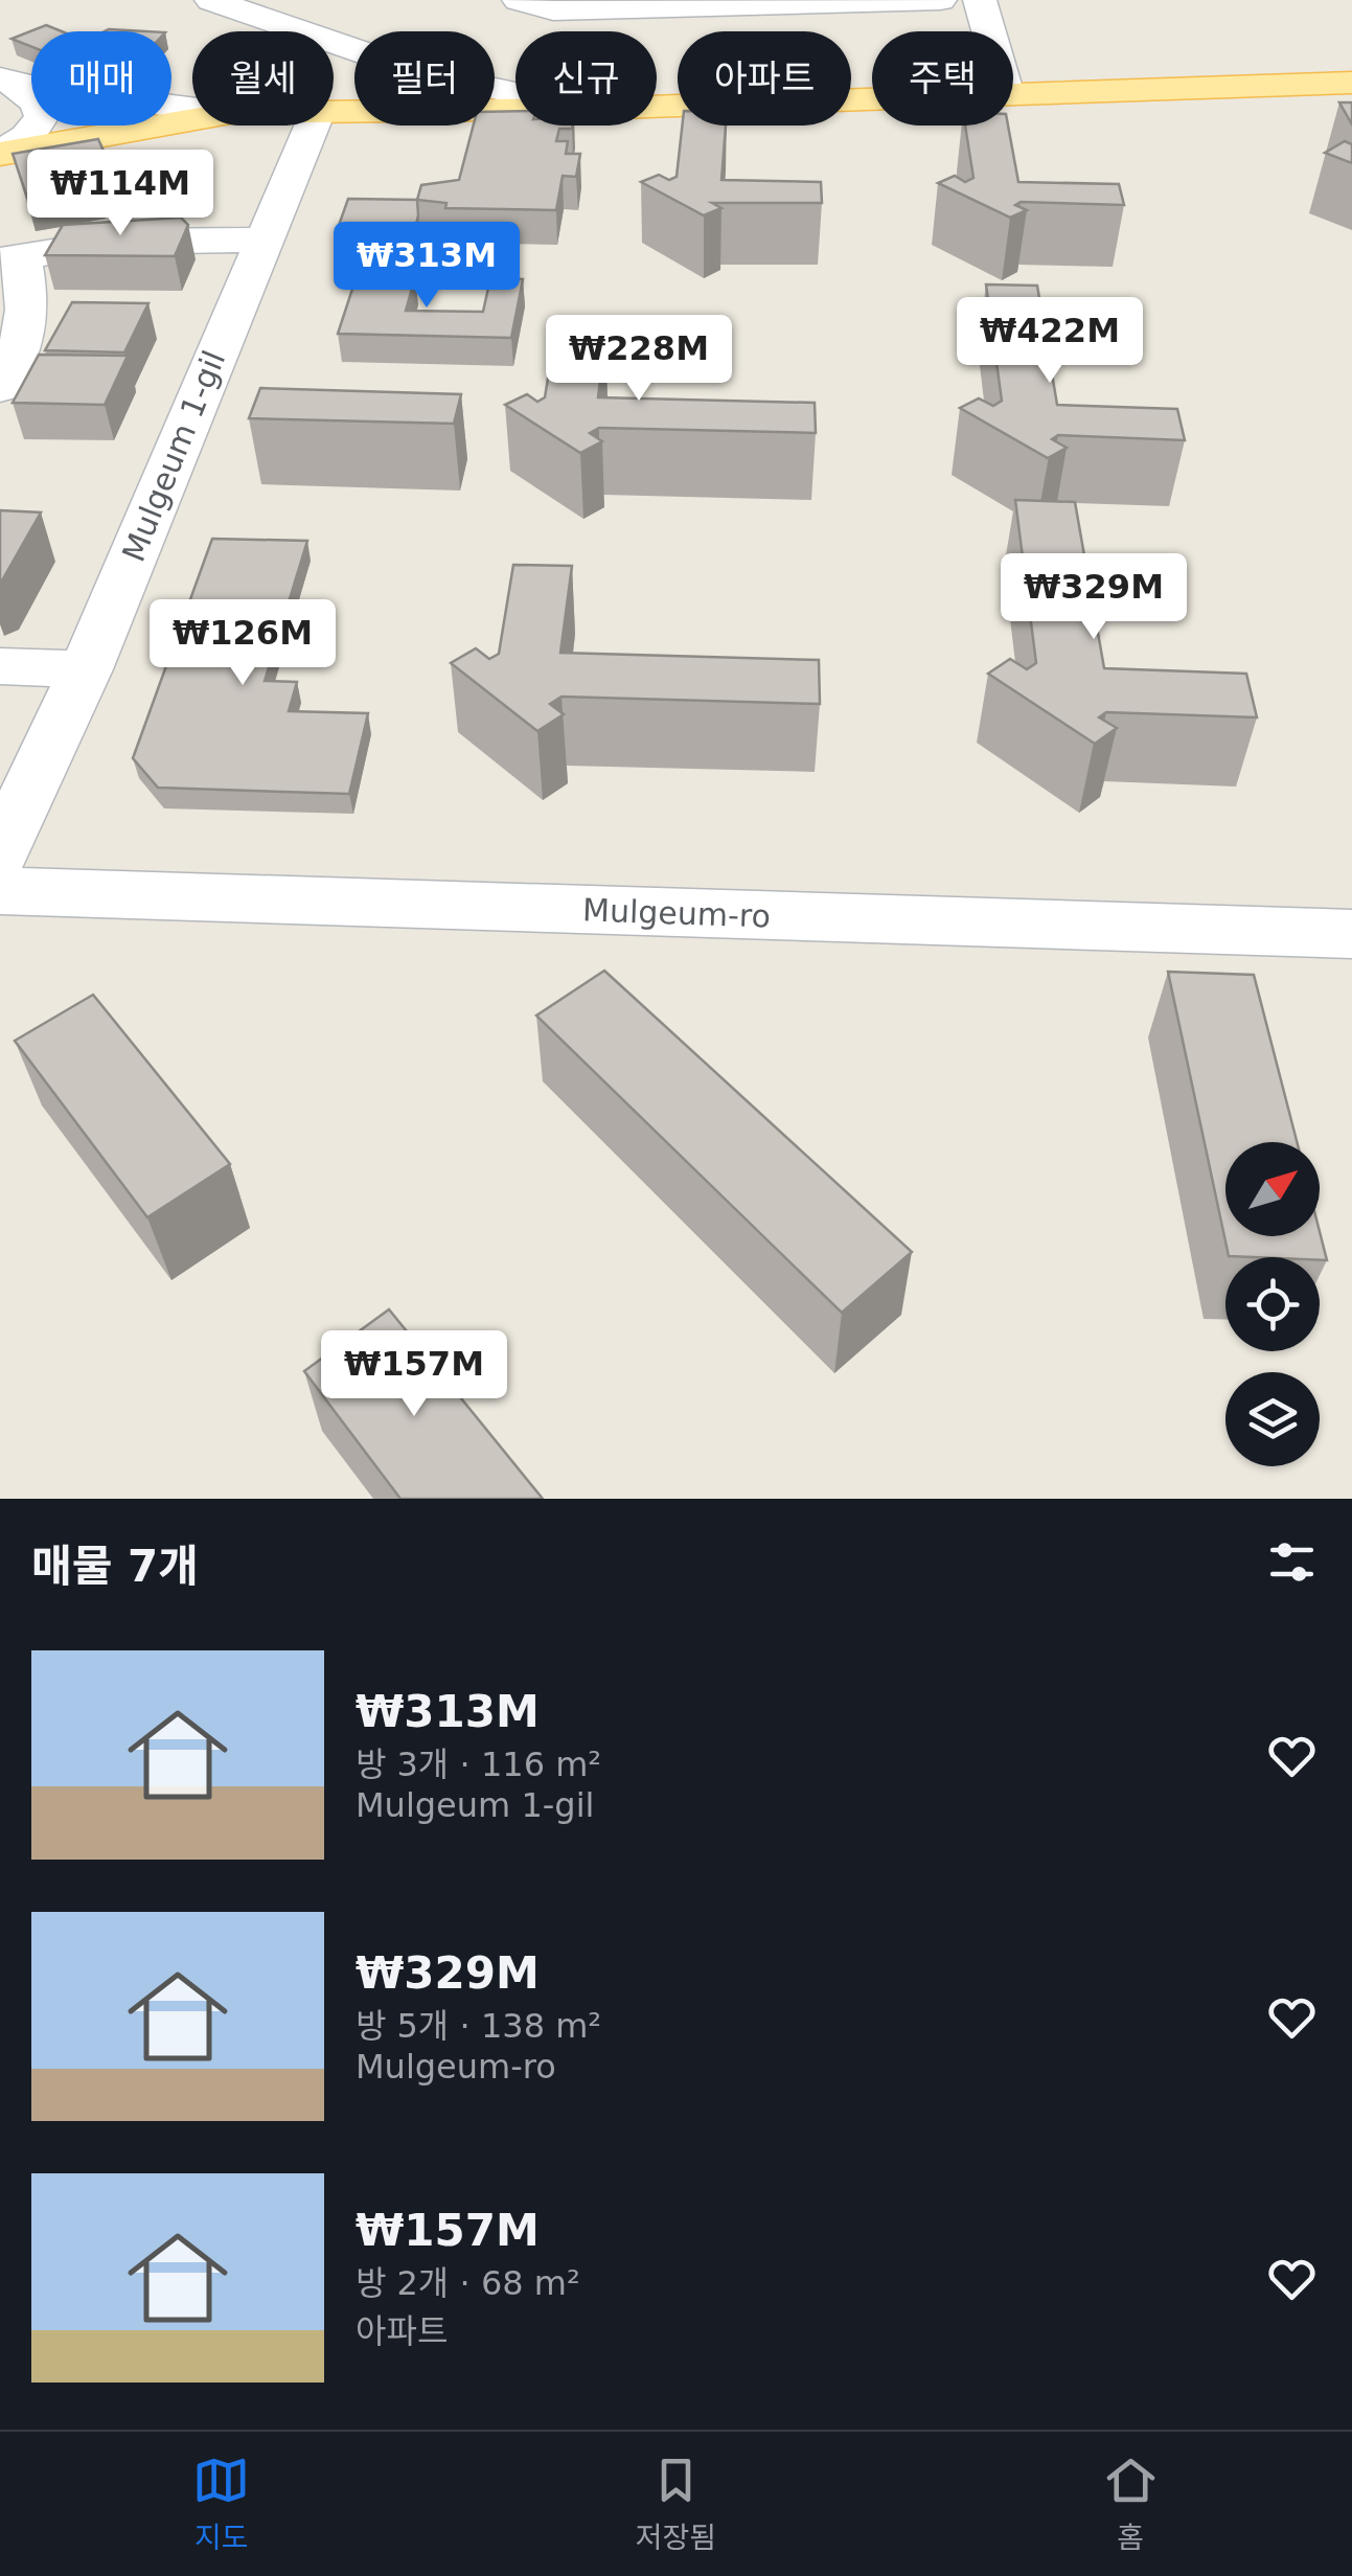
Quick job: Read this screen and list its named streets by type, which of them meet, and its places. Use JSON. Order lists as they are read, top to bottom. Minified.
{"streets":{"street":["Mulgeum 1-gil","Mulgeum-ro"]},"north":"top right","page":{"chip":["매매","월세","필터","신규","아파트","주택"],"price":["₩114M","₩313M","₩422M","₩228M","₩329M","₩126M","₩157M"],"heading":"매물 7개","list":[{"name":"₩313M","note":"방 3개 · 116 m² · Mulgeum 1-gil"},{"name":"₩329M","note":"방 5개 · 138 m² · Mulgeum-ro"},{"name":"₩157M","note":"방 2개 · 68 m² · 아파트"}],"tabs":["지도","저장됨","홈"]}}
